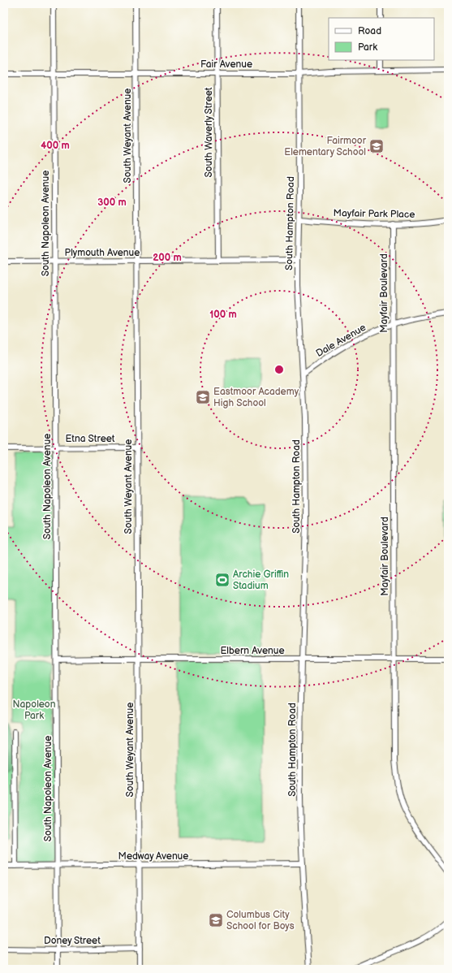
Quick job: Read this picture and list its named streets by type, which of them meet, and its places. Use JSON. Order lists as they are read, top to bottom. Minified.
{"streets":{"street":["Fair Avenue","South Waverly Street","South Weyant Avenue","Mayfair Park Place","South Napoleon Avenue","South Hampton Road","Plymouth Avenue","Mayfair Boulevard","Dale Avenue","Etna Street","Elbern Avenue","Medway Avenue","Doney Street"]},"crossings":[["Fair Avenue","South Waverly Street"],["Fair Avenue","South Weyant Avenue"],["Fair Avenue","South Napoleon Avenue"],["Fair Avenue","South Hampton Road"],["South Waverly Street","Plymouth Avenue"],["South Weyant Avenue","Plymouth Avenue"],["South Weyant Avenue","Etna Street"],["South Weyant Avenue","Elbern Avenue"],["South Weyant Avenue","Medway Avenue"],["South Weyant Avenue","Doney Street"],["Mayfair Park Place","South Hampton Road"],["Mayfair Park Place","Mayfair Boulevard"],["South Napoleon Avenue","Plymouth Avenue"],["South Napoleon Avenue","Etna Street"],["South Napoleon Avenue","Elbern Avenue"],["South Napoleon Avenue","Medway Avenue"],["South Napoleon Avenue","Doney Street"],["South Hampton Road","Plymouth Avenue"],["South Hampton Road","Dale Avenue"],["South Hampton Road","Elbern Avenue"],["South Hampton Road","Medway Avenue"],["Mayfair Boulevard","Dale Avenue"],["Mayfair Boulevard","Elbern Avenue"]],"parks":["Napoleon Park"],"places":{"school or university":["Fairmoor Elementary School","Eastmoor Academy High School","Columbus City School for Boys"],"sports":["Archie Griffin Stadium"]},"legend":["Road","Park"],"rings":["400 m","300 m","200 m","100 m"]}
